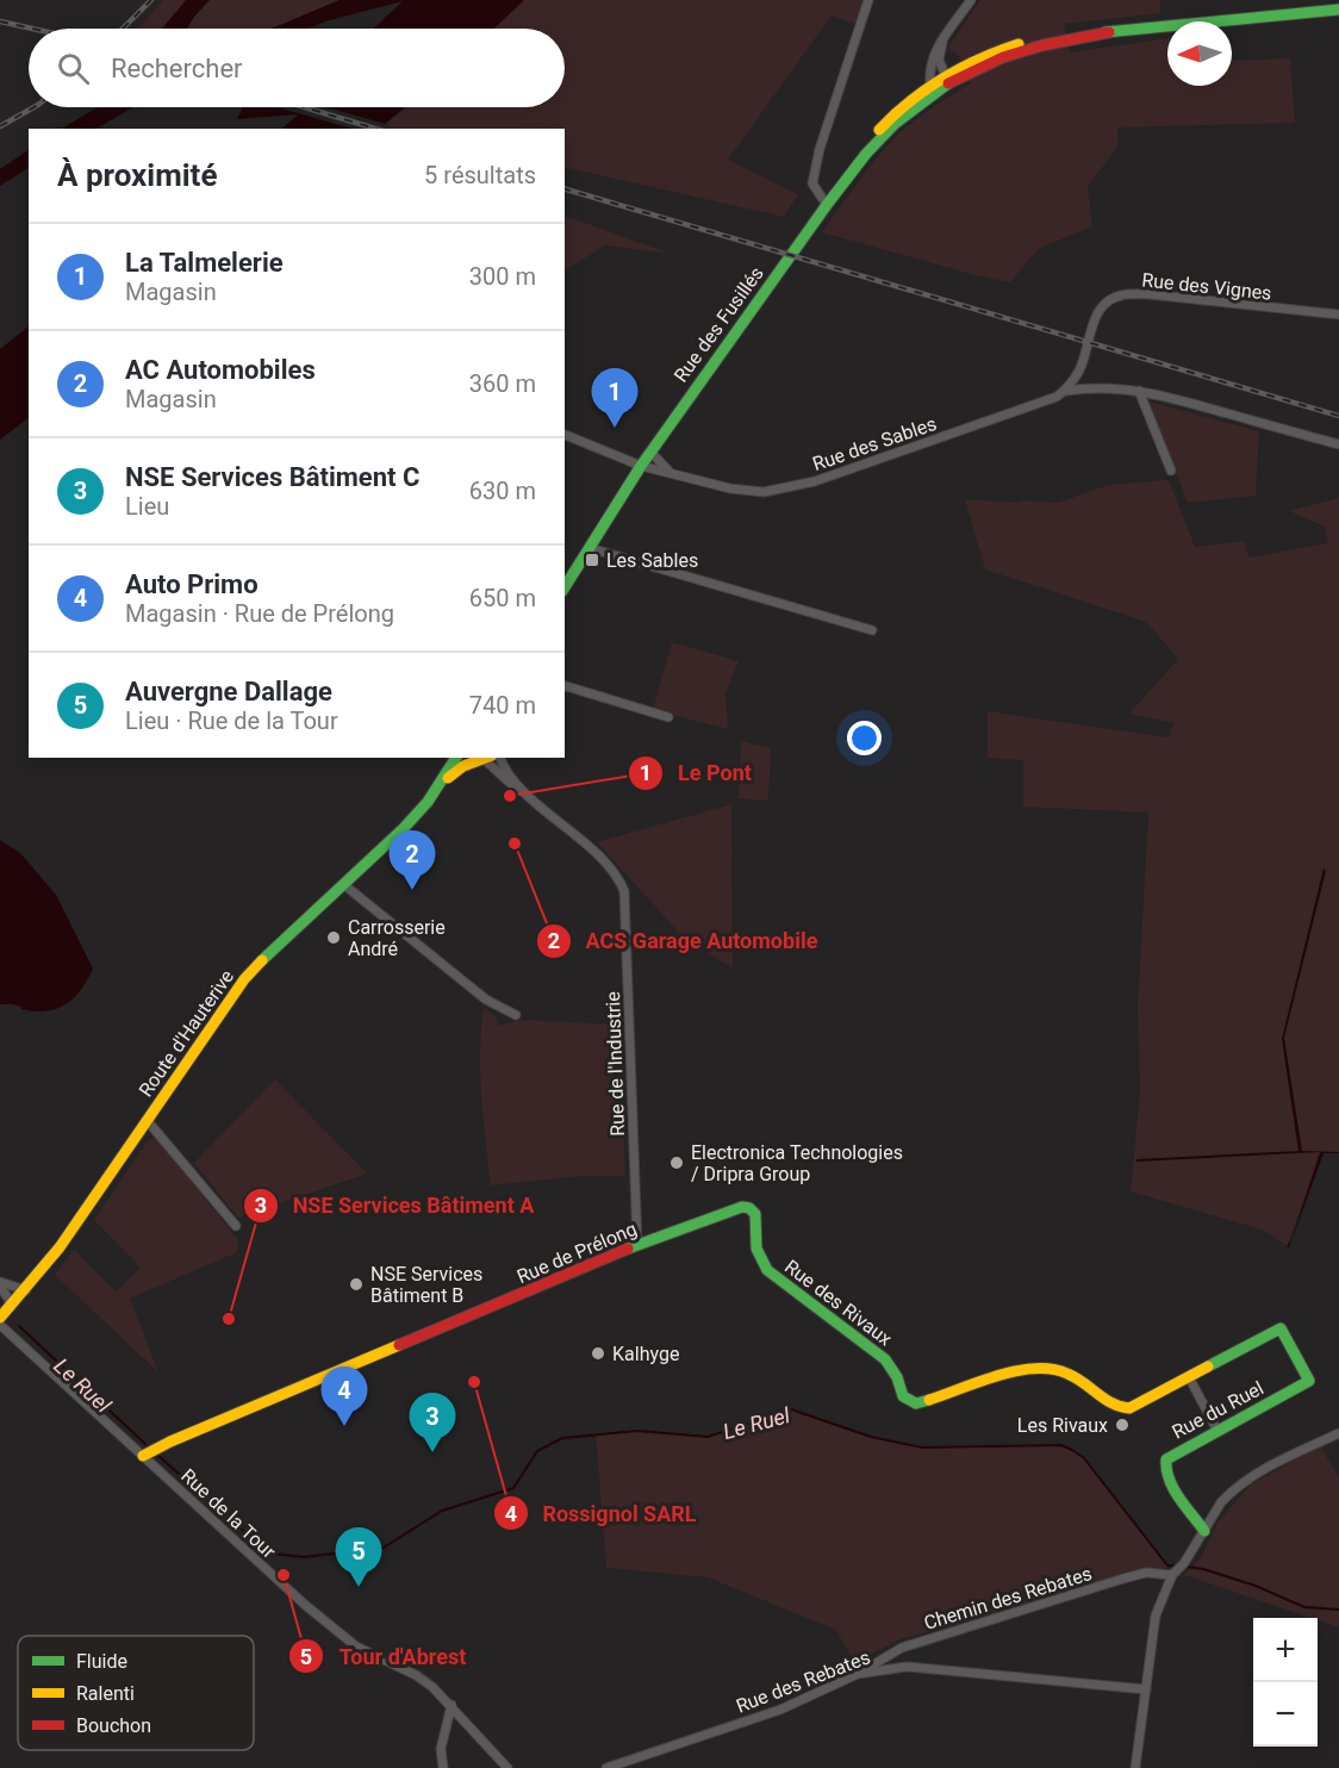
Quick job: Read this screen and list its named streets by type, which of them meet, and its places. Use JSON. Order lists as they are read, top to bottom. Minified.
{"streets":{"main road":["Rue des Fusillés","Route d'Hauterive","Rue de Prélong","Rue des Rivaux","Rue du Ruel"],"street":["Rue des Vignes","Rue des Sables","Rue de l'Industrie","Rue de la Tour","Chemin des Rebates","Rue des Rebates"]},"crossings":[["Rue des Vignes","Rue des Sables"],["Rue des Fusillés","Rue des Sables"],["Route d'Hauterive","Rue de l'Industrie"],["Rue de l'Industrie","Rue de Prélong"],["Rue de Prélong","Rue des Rivaux"],["Rue de Prélong","Rue de la Tour"],["Rue des Rivaux","Rue du Ruel"],["Chemin des Rebates","Rue des Rebates"]],"water":["Le Ruel"],"places":{"transit":["Les Sables"],"other":["Le Pont","ACS Garage Automobile","Carrosserie André","Electronica Technologies / Dripra Group","NSE Services Bâtiment B","NSE Services Bâtiment A","Kalhyge","Rossignol SARL","Les Rivaux","Tour d'Abrest"]},"legend":["Fluide","Ralenti","Bouchon"],"north":"left","page":{"search":"Rechercher","heading":["À proximité","5 résultats"],"list":[{"mark":"1","name":"La Talmelerie","note":"Magasin","value":"300 m"},{"mark":"2","name":"AC Automobiles","note":"Magasin","value":"360 m"},{"mark":"3","name":"NSE Services Bâtiment C","note":"Lieu","value":"630 m"},{"mark":"4","name":"Auto Primo","note":"Magasin · Rue de Prélong","value":"650 m"},{"mark":"5","name":"Auvergne Dallage","note":"Lieu · Rue de la Tour","value":"740 m"}],"pins":["1","2","4","3","5"],"map_buttons":["+","−"]}}
